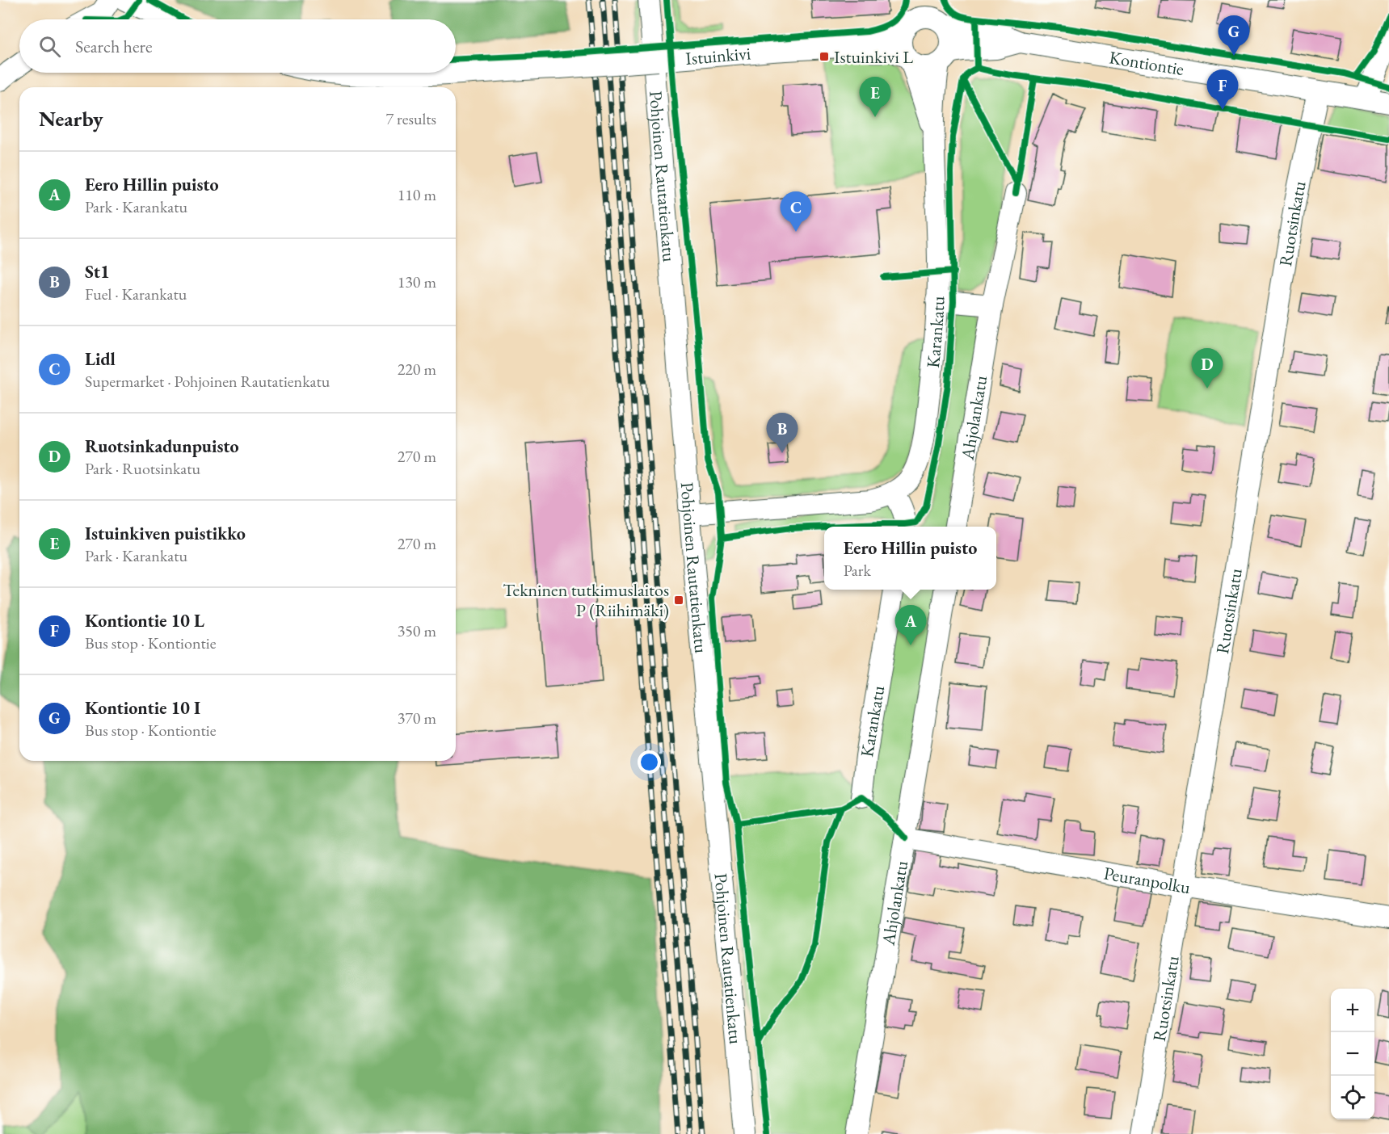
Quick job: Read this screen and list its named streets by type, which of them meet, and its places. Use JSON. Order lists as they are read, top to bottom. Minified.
{"streets":{"street":["Istuinkivi","Kontiontie","Pohjoinen Rautatienkatu","Ruotsinkatu","Karankatu","Ahjolankatu","Peuranpolku"]},"crossings":[["Istuinkivi","Kontiontie"],["Istuinkivi","Karankatu"],["Kontiontie","Ruotsinkatu"],["Kontiontie","Karankatu"],["Pohjoinen Rautatienkatu","Karankatu"],["Ruotsinkatu","Peuranpolku"],["Ahjolankatu","Peuranpolku"]],"places":{"transit":["Istuinkivi L","Tekninen tutkimuslaitos P (Riihimäki)"]},"page":{"pins":["G","F","E","C","D","B","A"],"search":"Search here","heading":["Nearby","7 results"],"list":[{"mark":"A","name":"Eero Hillin puisto","note":"Park · Karankatu","value":"110 m"},{"mark":"B","name":"St1","note":"Fuel · Karankatu","value":"130 m"},{"mark":"C","name":"Lidl","note":"Supermarket · Pohjoinen Rautatienkatu","value":"220 m"},{"mark":"D","name":"Ruotsinkadunpuisto","note":"Park · Ruotsinkatu","value":"270 m"},{"mark":"E","name":"Istuinkiven puistikko","note":"Park · Karankatu","value":"270 m"},{"mark":"F","name":"Kontiontie 10 L","note":"Bus stop · Kontiontie","value":"350 m"},{"mark":"G","name":"Kontiontie 10 I","note":"Bus stop · Kontiontie","value":"370 m"}],"popup":["Eero Hillin puisto","Park"],"map_buttons":["+","−"]}}
